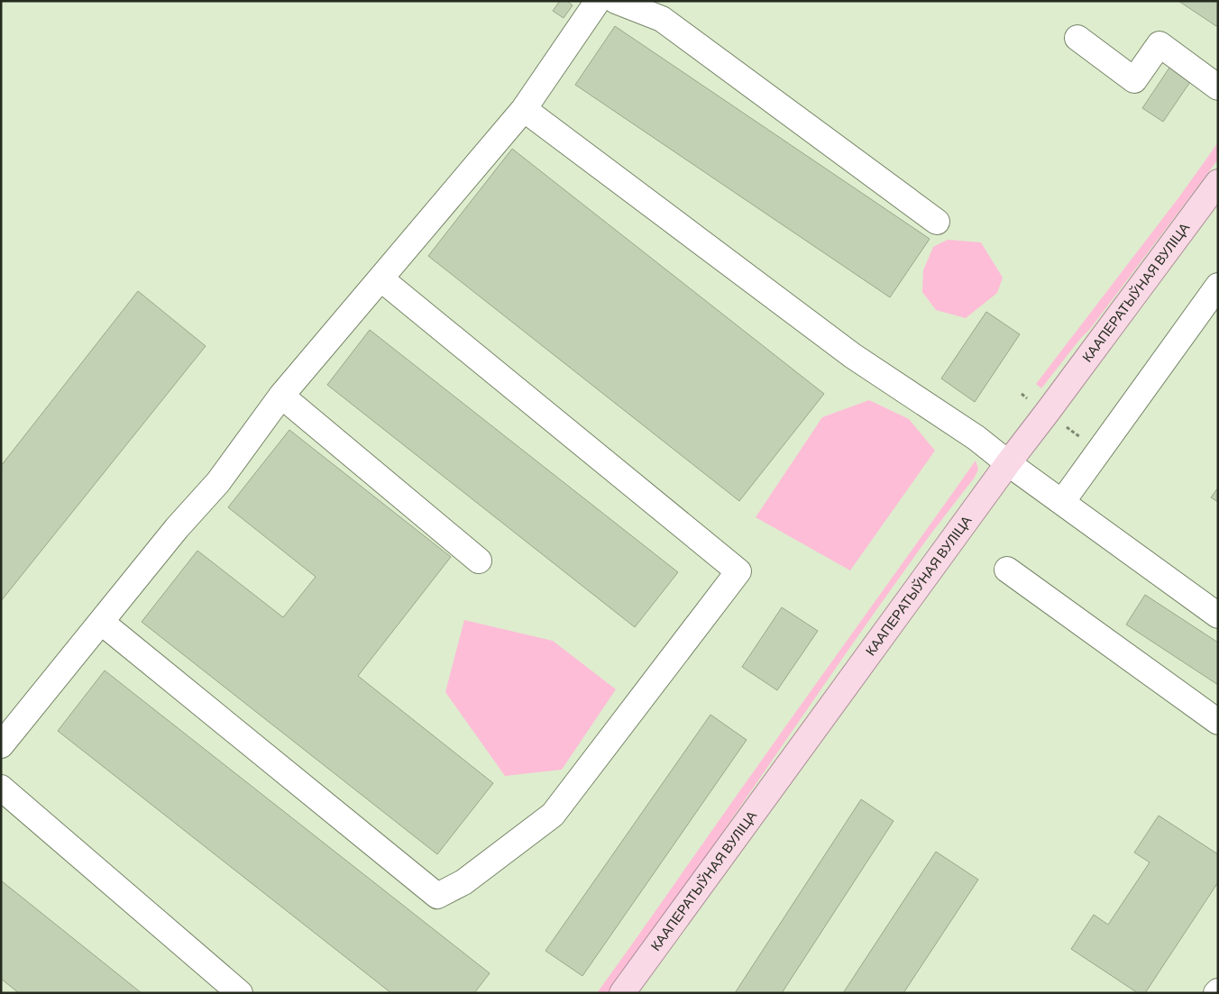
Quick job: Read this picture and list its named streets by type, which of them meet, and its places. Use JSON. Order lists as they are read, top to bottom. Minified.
{"streets":{"main road":["КААПЕРАТЫЎНАЯ ВУЛІЦА"]}}
